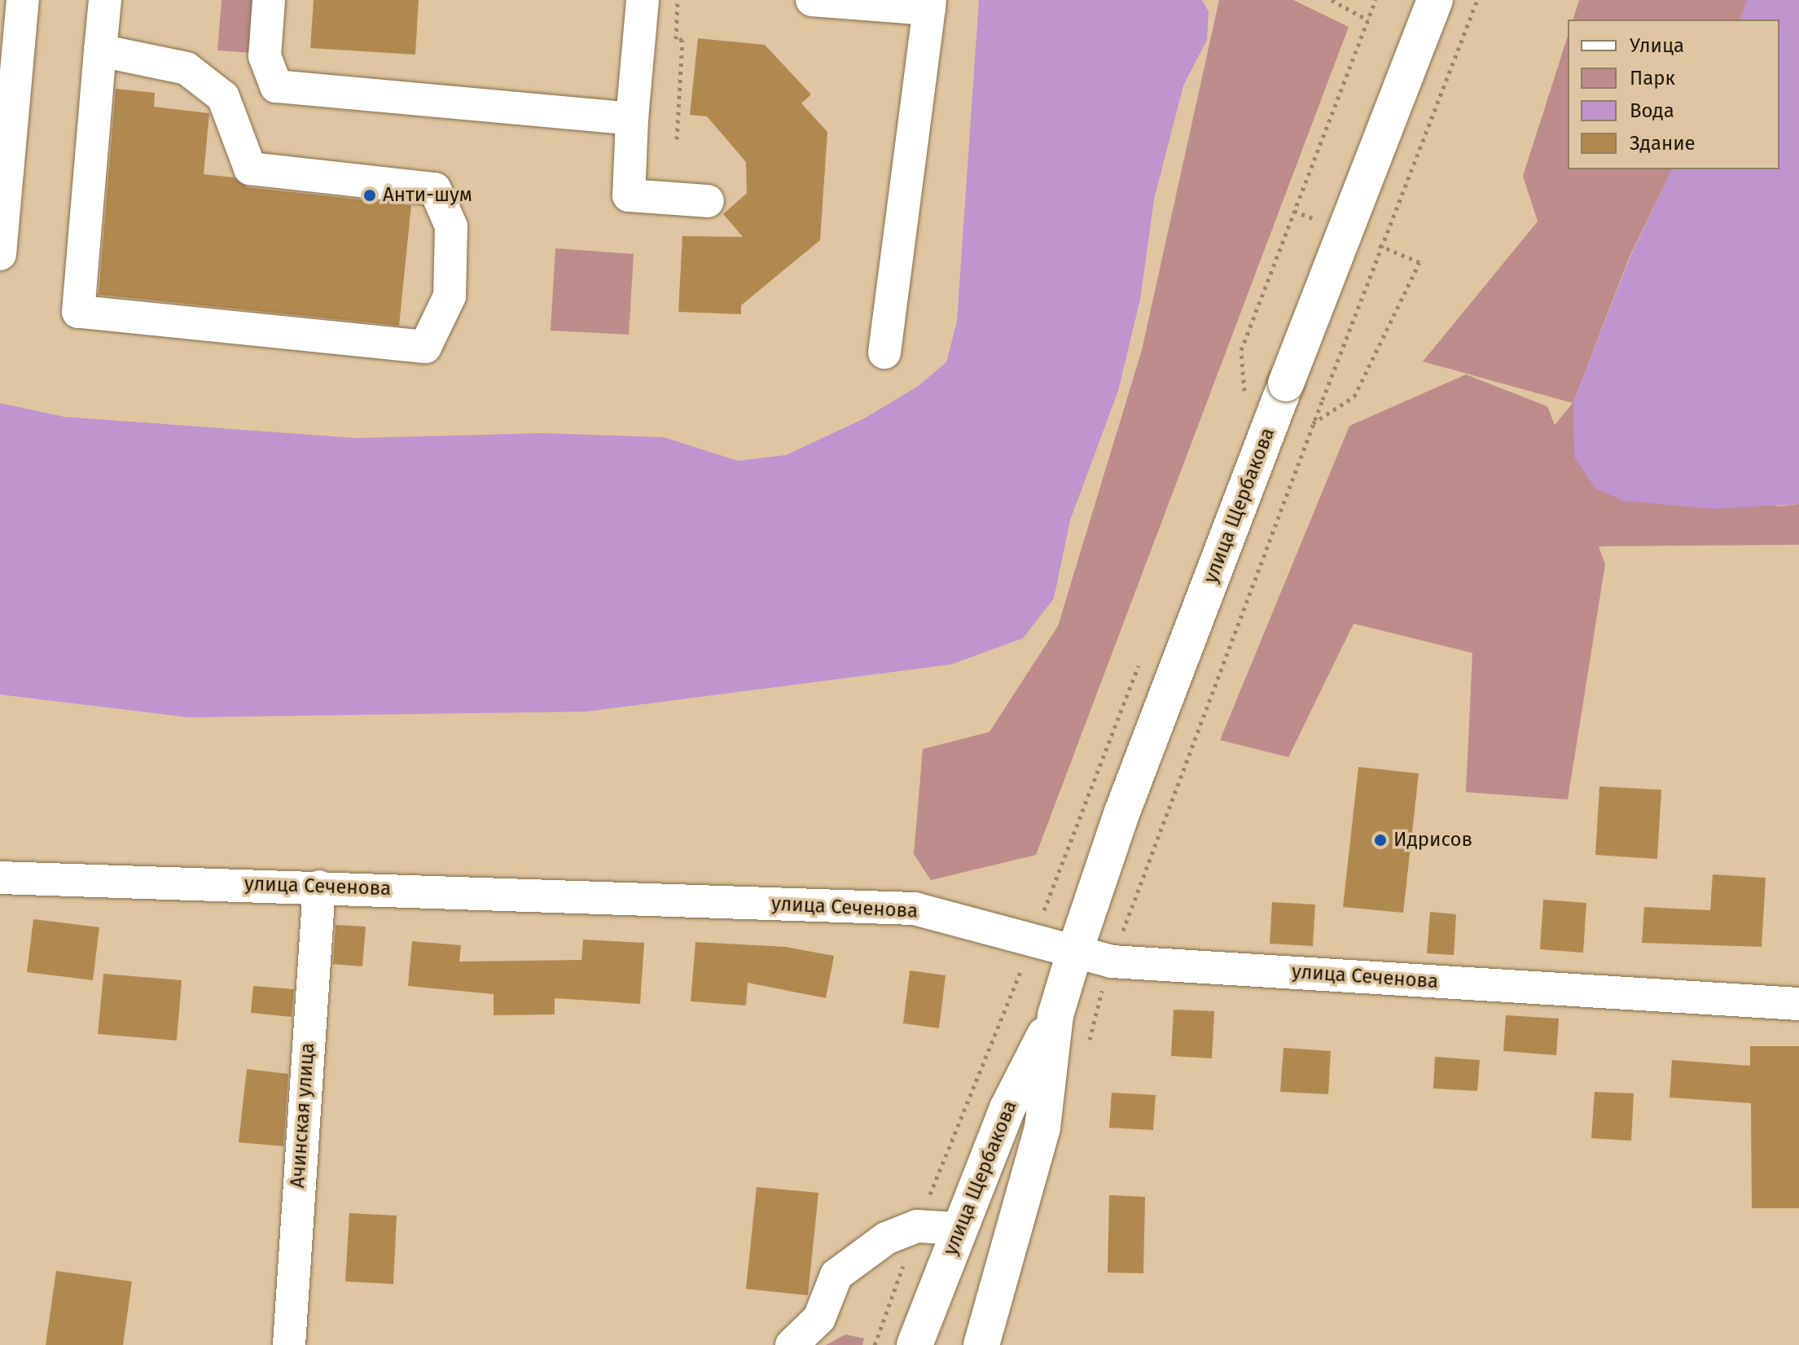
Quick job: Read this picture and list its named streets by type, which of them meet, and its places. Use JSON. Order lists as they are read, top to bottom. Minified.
{"streets":{"main road":["улица Щербакова"],"street":["улица Сеченова","Ачинская улица"]},"crossings":[["улица Щербакова","улица Сеченова"],["улица Сеченова","Ачинская улица"]],"places":["Анти-шум","Идрисов"],"legend":["Улица","Парк","Вода","Здание"]}
